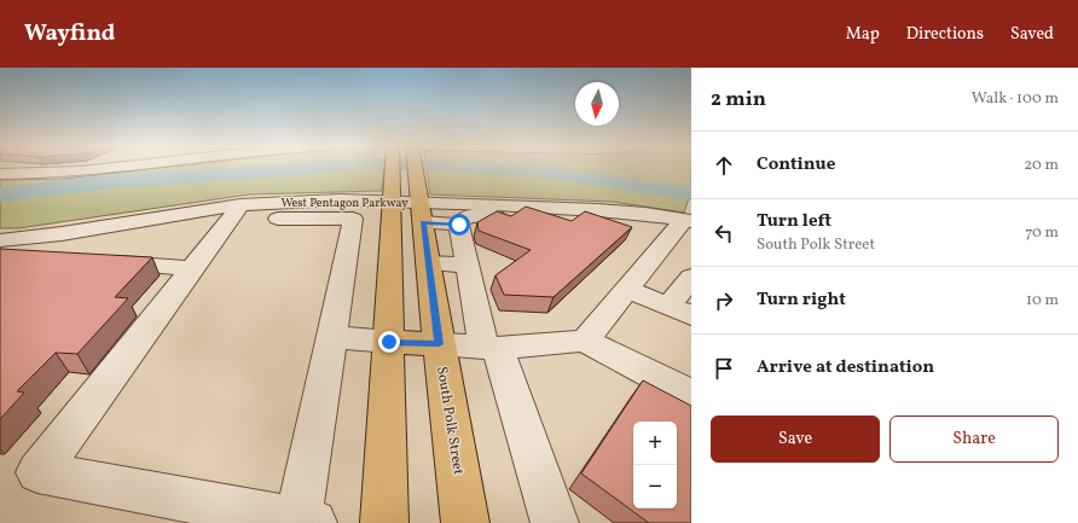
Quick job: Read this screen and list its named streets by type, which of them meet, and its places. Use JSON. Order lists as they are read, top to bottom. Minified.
{"streets":{"main road":["South Polk Street"],"street":["West Pentagon Parkway"]},"crossings":[["West Pentagon Parkway","South Polk Street"]],"north":"bottom","page":{"header":"Wayfind","nav":["Map","Directions","Saved"],"heading":["2 min","Walk · 100 m"],"list":[["Continue","20 m"],["Turn left","South Polk Street","70 m"],["Turn right","10 m"],"Arrive at destination"],"buttons":["Save","Share"],"map_buttons":["+","−"]}}
